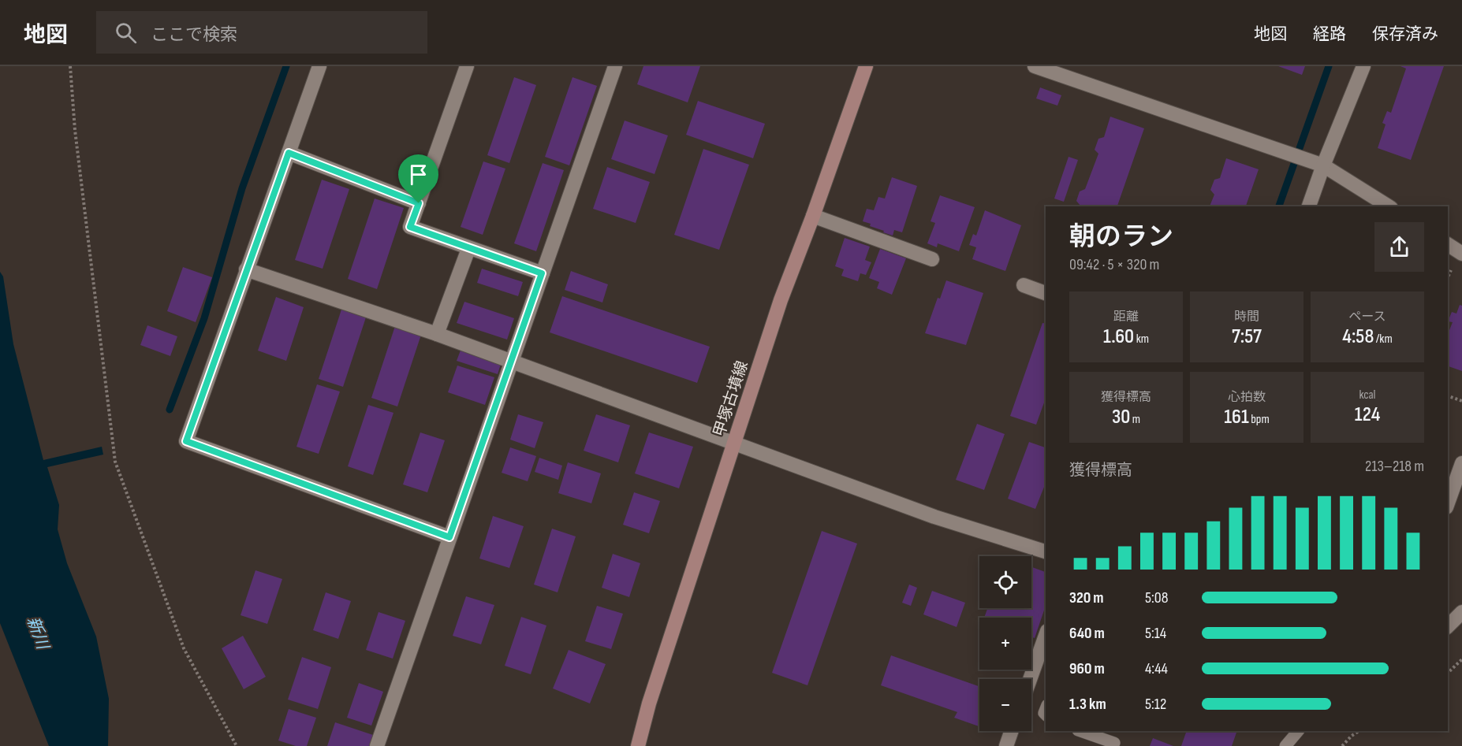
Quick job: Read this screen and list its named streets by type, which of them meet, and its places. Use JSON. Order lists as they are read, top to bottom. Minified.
{"streets":{"main road":["甲塚古墳線"]},"water":["新川"],"page":{"header":"地図","search":"ここで検索","nav":["地図","経路","保存済み"],"heading":["朝のラン","09:42 · 5 × 320 m"],"stats":[["距離","1.60 km"],["時間","7:57"],["ペース","4:58 /km"],["獲得標高","30 m"],["心拍数","161 bpm"],["kcal","124"]],"chart":["獲得標高","213–218 m"],"map_buttons":["+","−"],"list":[{"name":"320 m","note":"5:08"},{"name":"640 m","note":"5:14"},{"name":"960 m","note":"4:44"},{"name":"1.3 km","note":"5:12"}]}}
